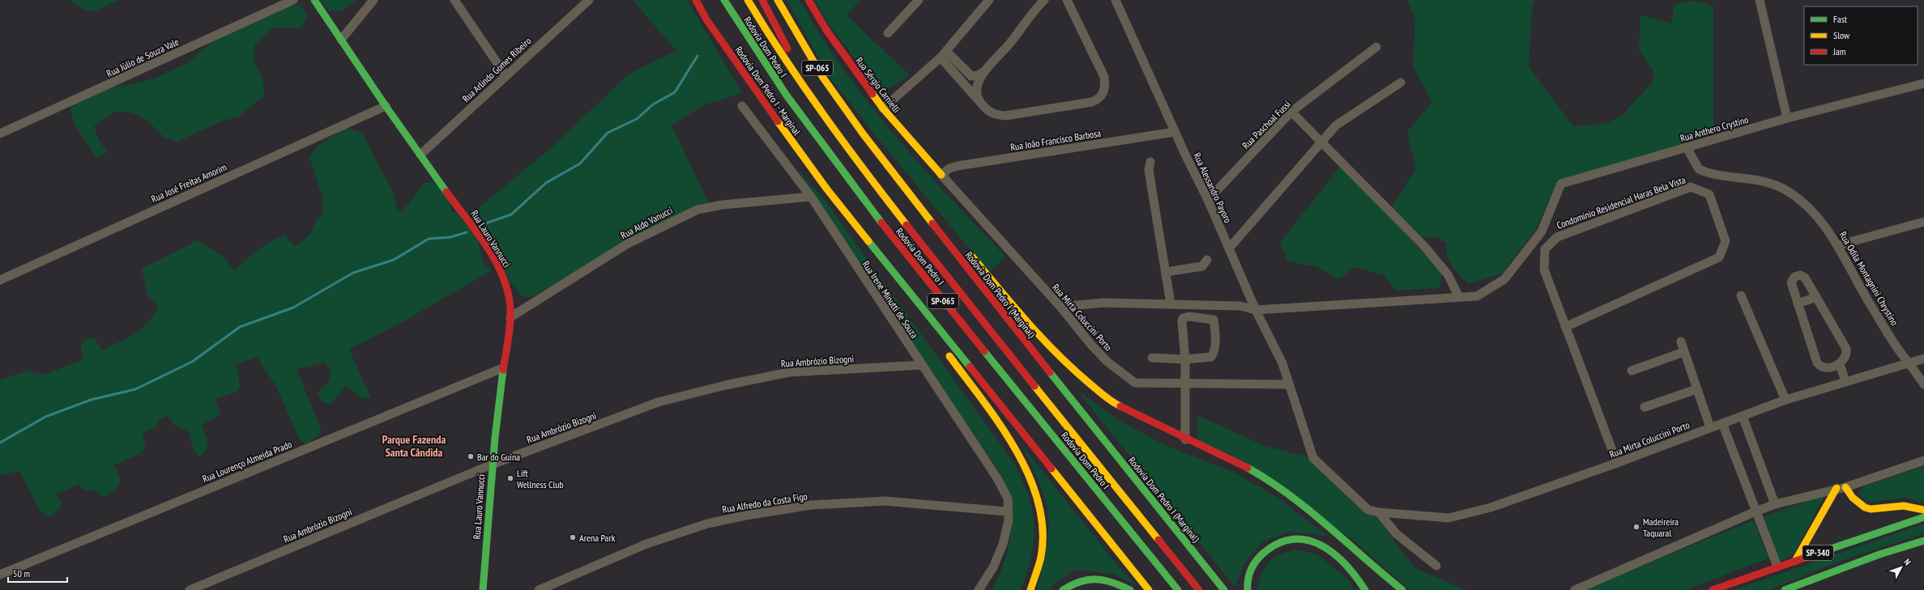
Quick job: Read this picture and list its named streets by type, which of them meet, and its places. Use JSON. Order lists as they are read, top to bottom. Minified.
{"streets":{"main road":["Rodovia Dom Pedro I","SP-065","Rua Sérgio Carnielli","Rodovia Dom Pedro I - Marginal","Rua Lauro Vannucci","Rodovia Dom Pedro I (Marginal)","SP-340"],"street":["Rua Jùlio de Souza Vale","Rua Arlindo Gomes Ribeiro","Rua Paschoal Fussi","Rua Anthero Crystino","Rua João Francisco Barbosa","Rua José Freitas Amorim","Rua Alessandro Payoro","Condomínio Residencial Haras Bela Vista","Rua Aldo Vanucci","Rua Odila Montagnini Chrystino","Rua Irene Minutti de Souza","Rua Mirta Coluccini Porto","Rua Ambrózio Bizogni","Rua Lourenço Almeida Prado","Rua Alfredo da Costa Figo"]},"crossings":[["SP-065","Rodovia Dom Pedro I - Marginal"],["Rua Arlindo Gomes Ribeiro","Rua Lauro Vannucci"],["Rua Sérgio Carnielli","Rua João Francisco Barbosa"],["Rua Sérgio Carnielli","Rua Mirta Coluccini Porto"],["Rua Paschoal Fussi","Rua Alessandro Payoro"],["Rua Anthero Crystino","Rua Odila Montagnini Chrystino"],["Rua João Francisco Barbosa","Rua Alessandro Payoro"],["Rua João Francisco Barbosa","Rua Mirta Coluccini Porto"],["Rua José Freitas Amorim","Rua Lauro Vannucci"],["Rua Alessandro Payoro","Rua Mirta Coluccini Porto"],["Condomínio Residencial Haras Bela Vista","Rua Mirta Coluccini Porto"],["Rua Aldo Vanucci","Rua Lauro Vannucci"],["Rua Aldo Vanucci","Rua Irene Minutti de Souza"],["Rua Lauro Vannucci","Rua Ambrózio Bizogni"],["Rua Lauro Vannucci","Rua Lourenço Almeida Prado"],["Rua Odila Montagnini Chrystino","Rua Mirta Coluccini Porto"],["Rua Irene Minutti de Souza","Rua Ambrózio Bizogni"],["Rua Irene Minutti de Souza","Rua Alfredo da Costa Figo"]],"districts":["Parque Fazenda Santa Cândida"],"places":["Bar do Guina","Lift Wellness Club","Madeireira Taquaral","Arena Park"],"legend":["Fast","Slow","Jam"],"scale_bar":"50 m","north":"top right"}
